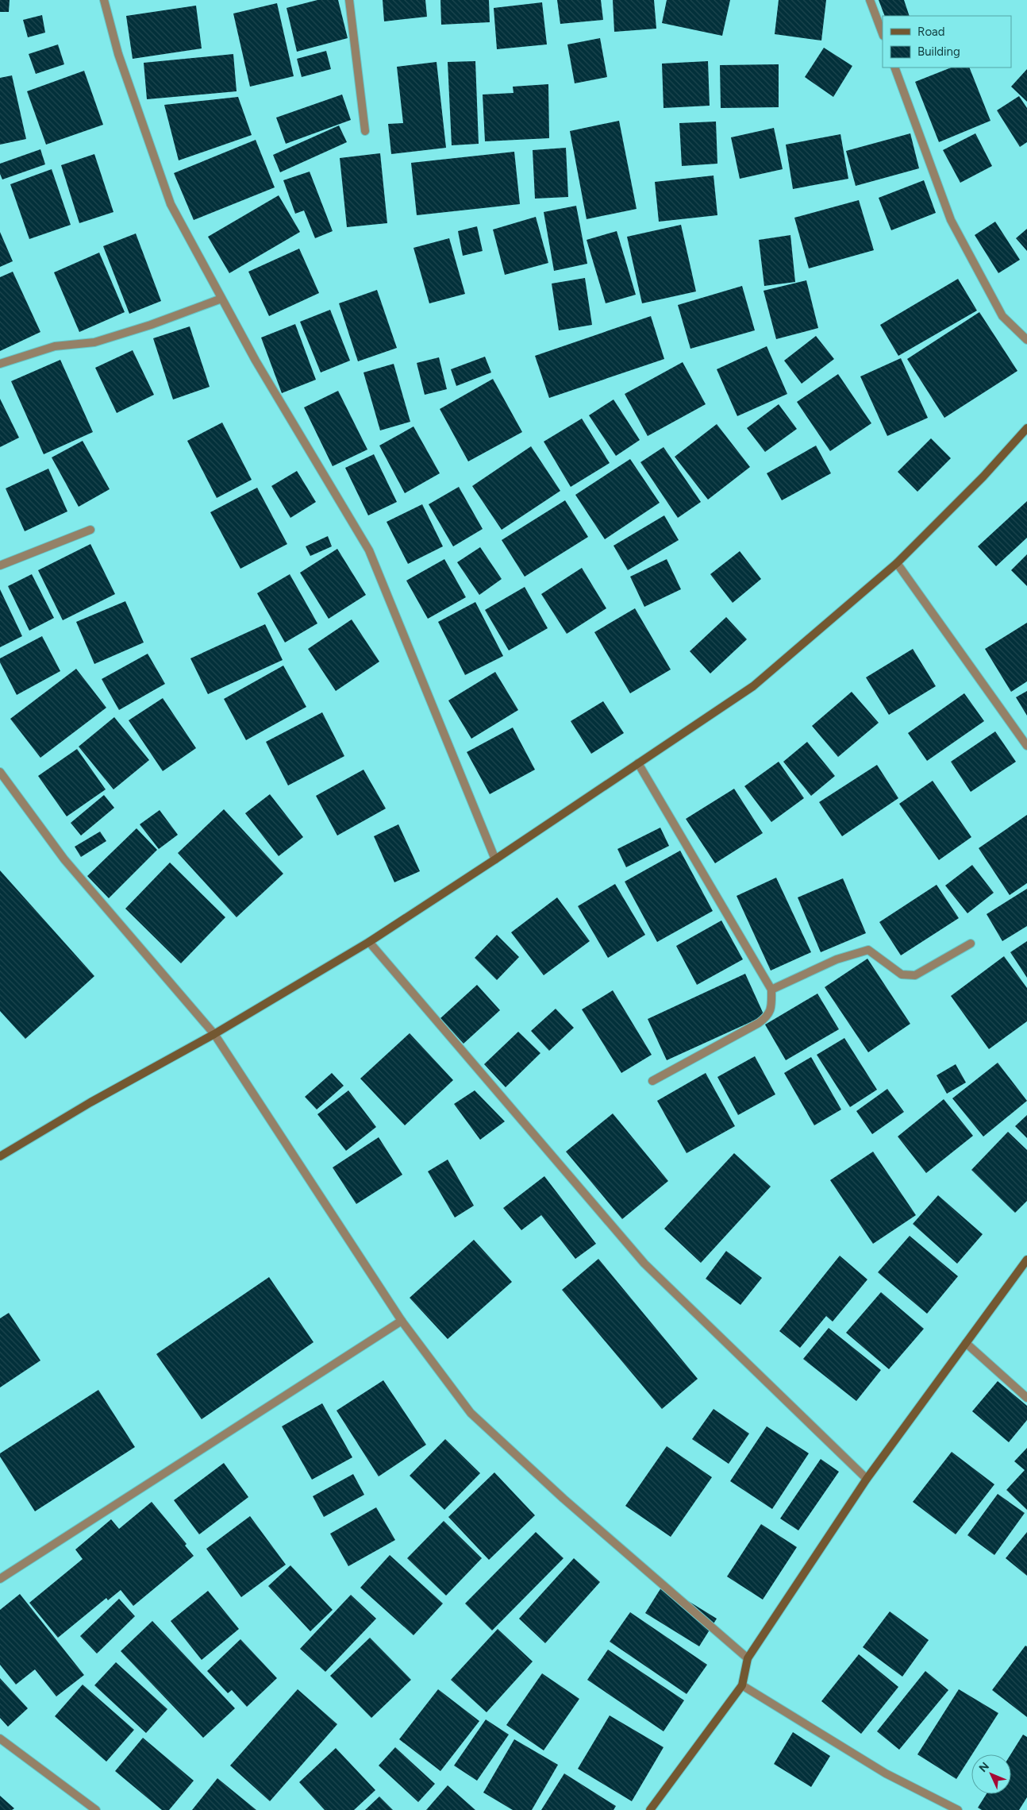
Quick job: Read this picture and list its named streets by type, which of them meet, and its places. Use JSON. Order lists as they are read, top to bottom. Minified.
{"legend":["Road","Building"],"north":"top left"}
